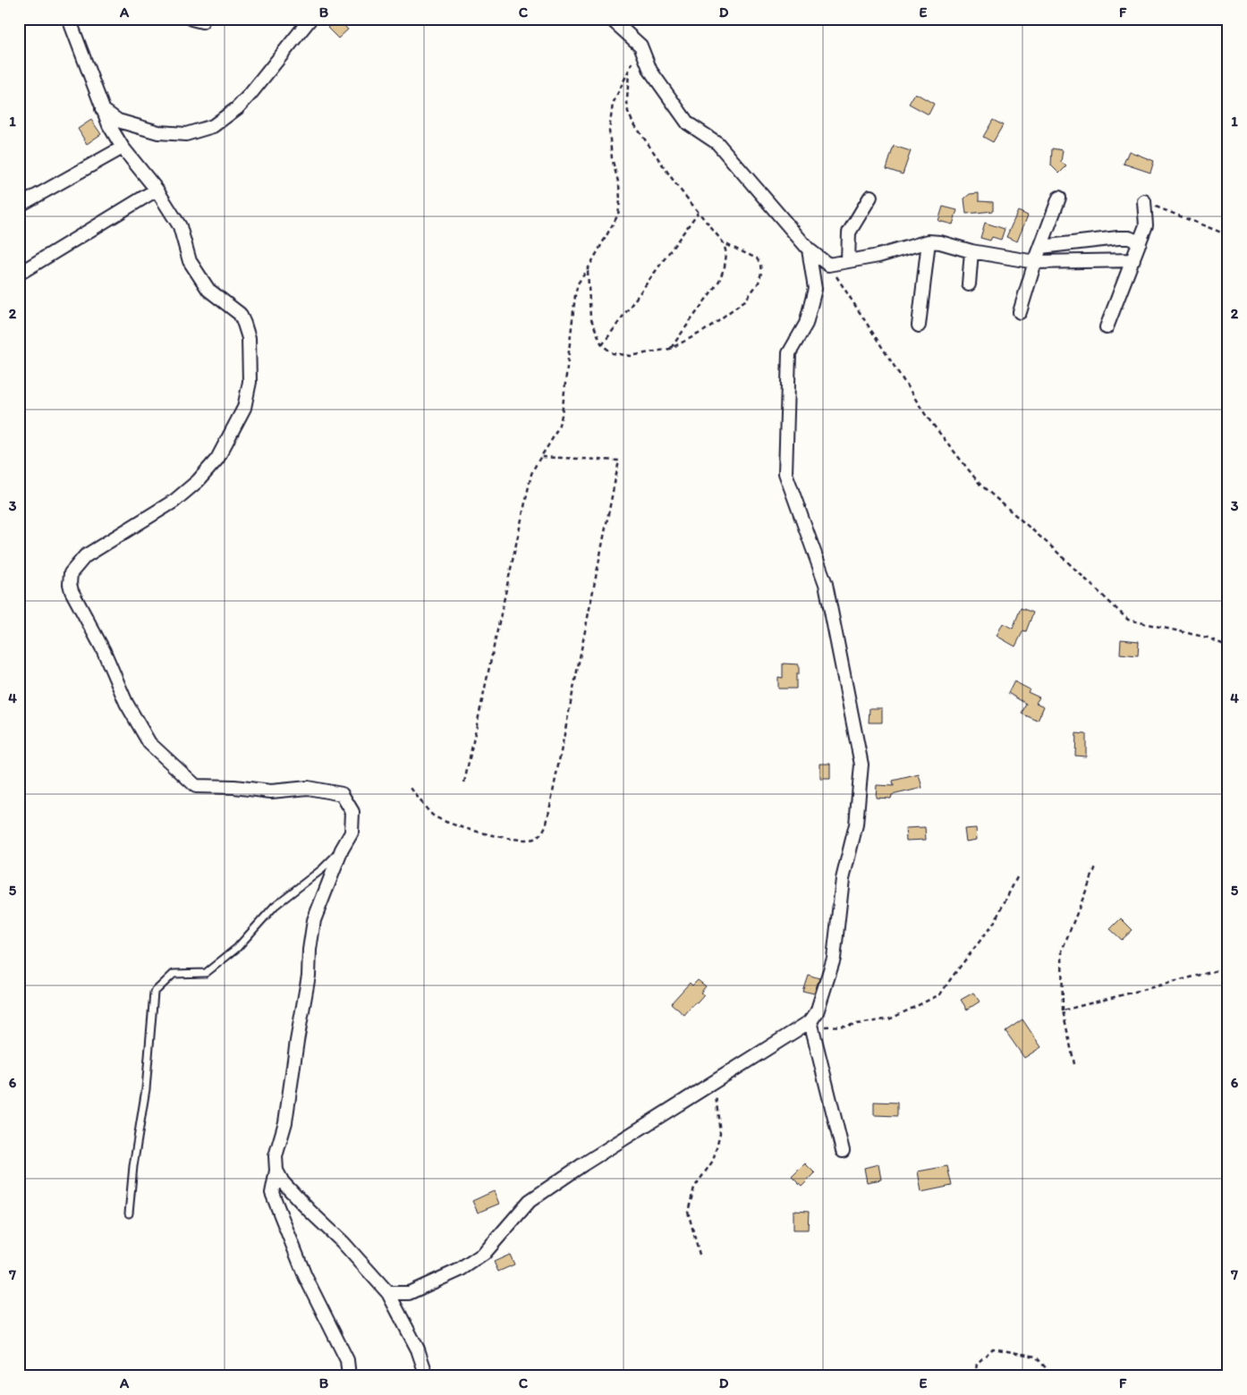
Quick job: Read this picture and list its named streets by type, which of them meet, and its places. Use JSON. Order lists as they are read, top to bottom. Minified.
{"grid":{"columns":["A","B","C","D","E","F"],"rows":["1","2","3","4","5","6","7"]}}
